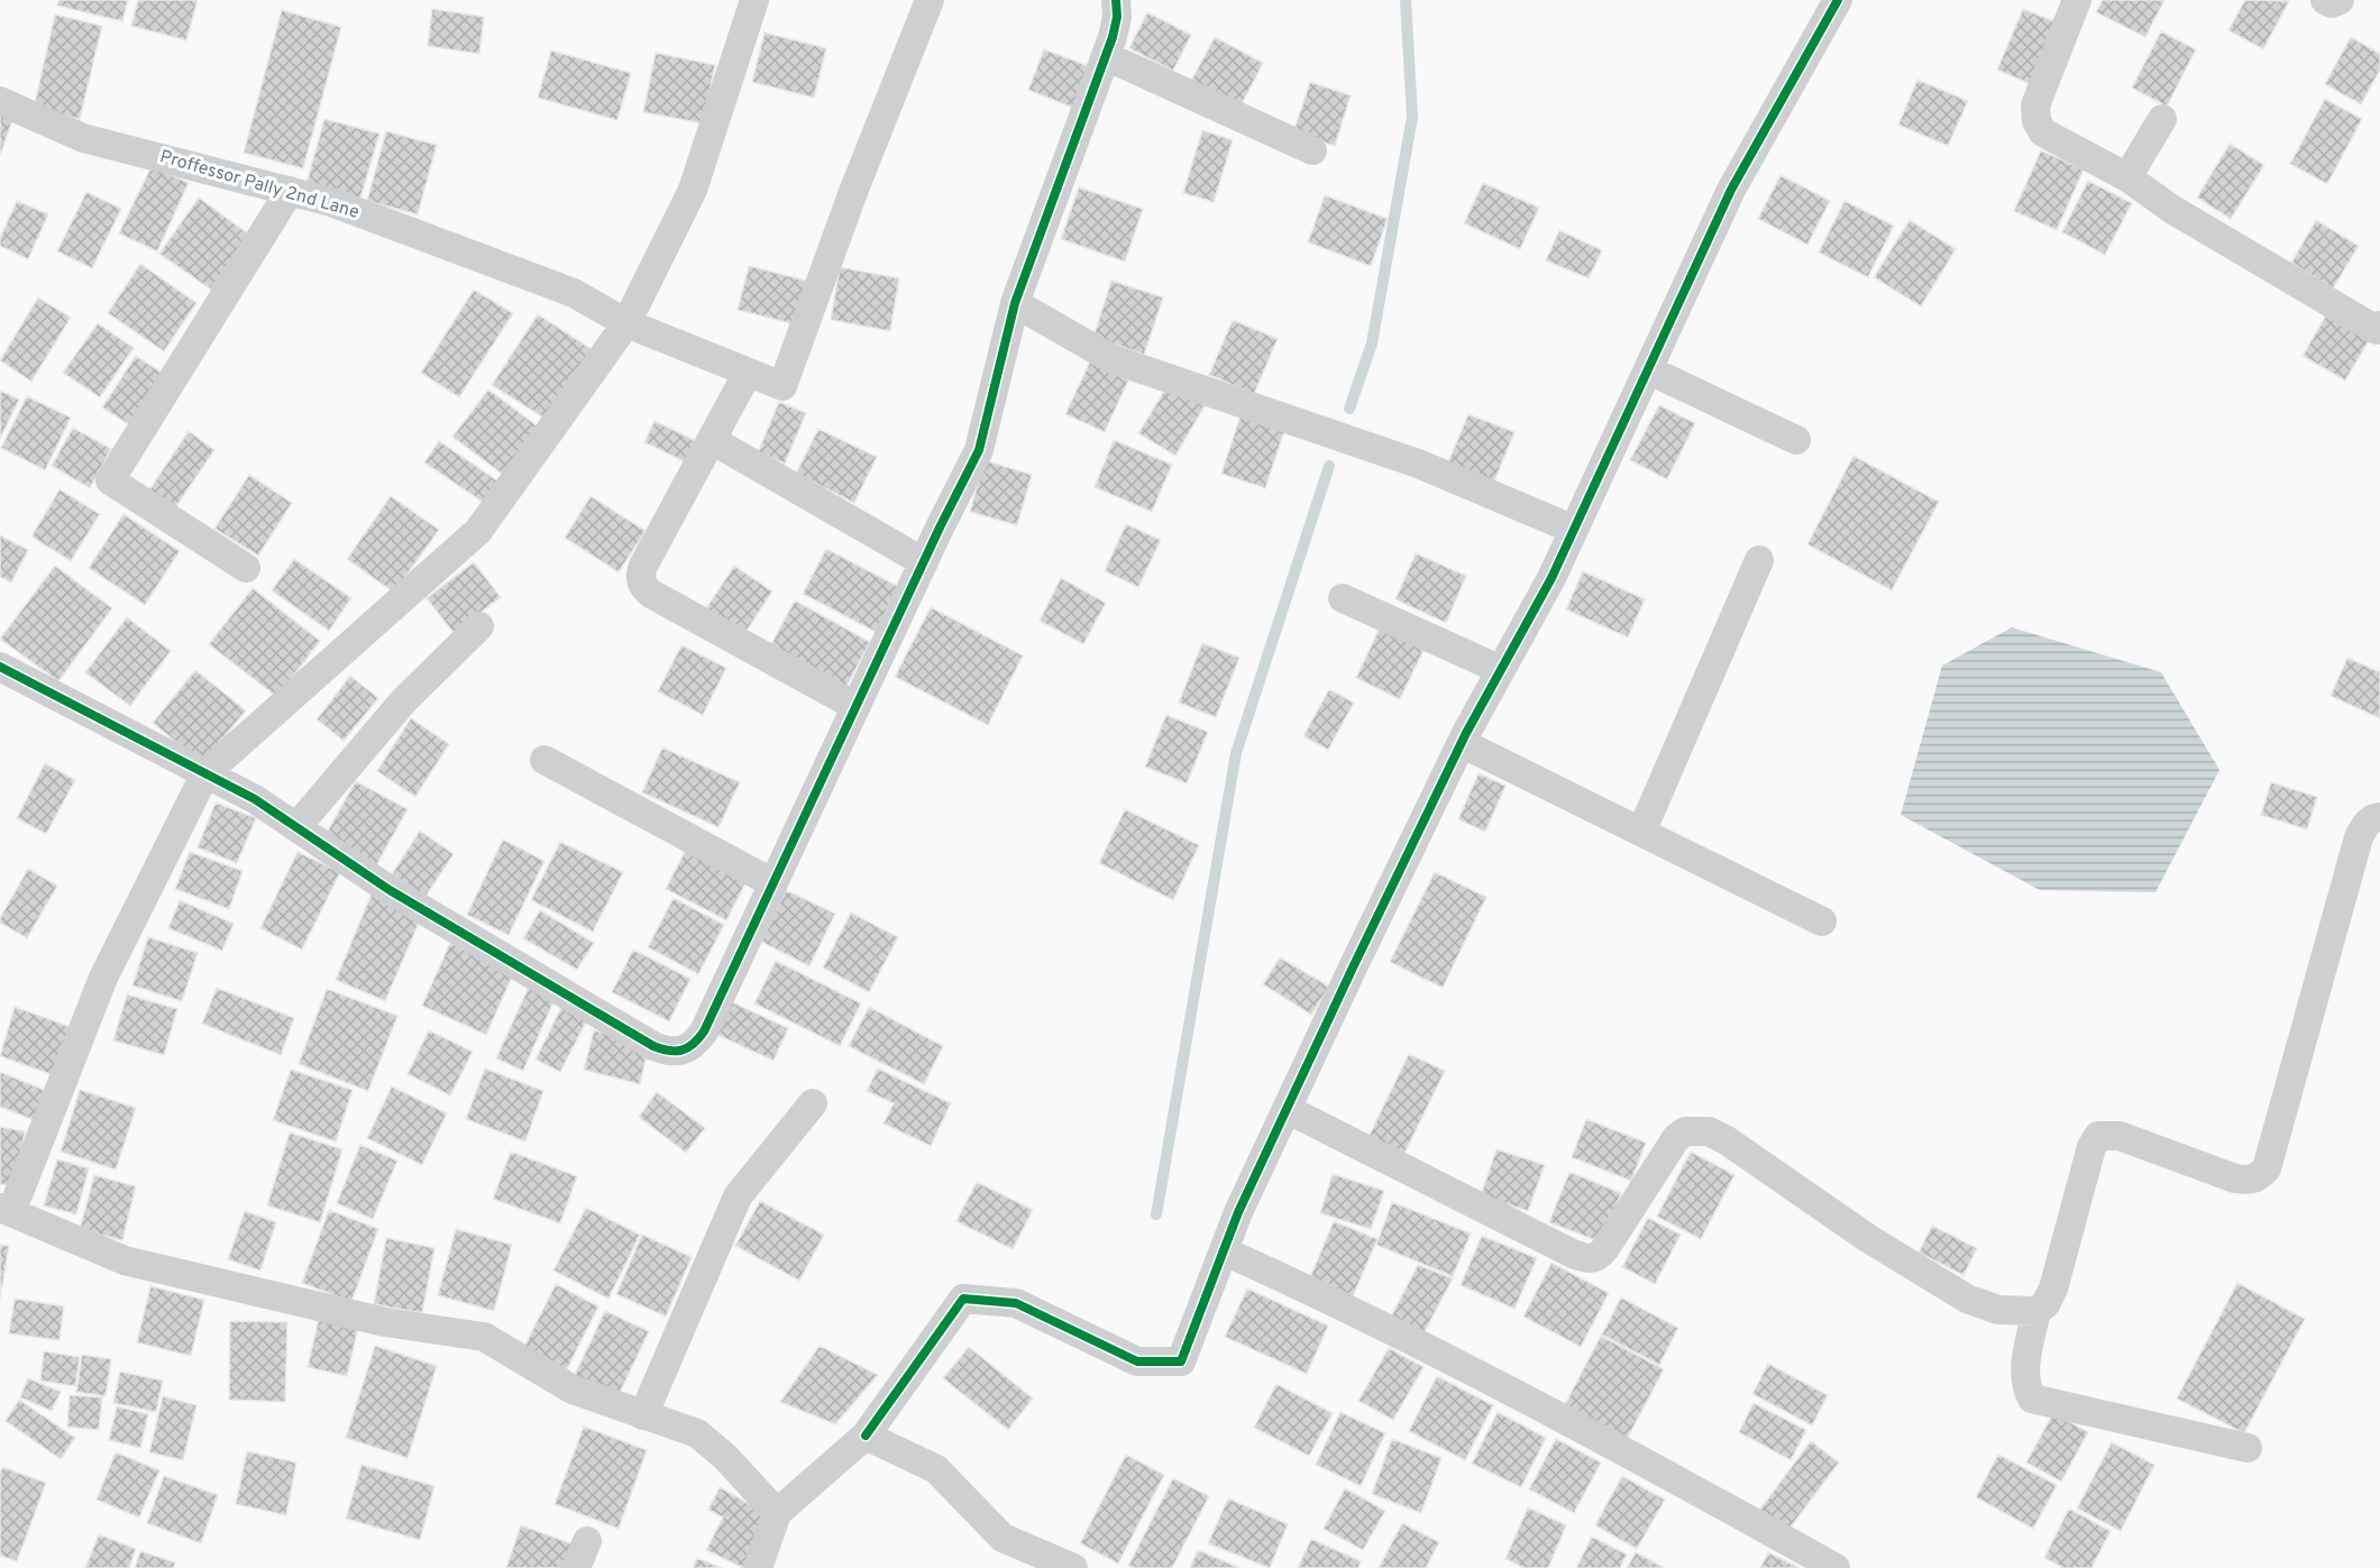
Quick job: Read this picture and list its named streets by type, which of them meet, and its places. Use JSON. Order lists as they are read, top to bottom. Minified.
{"streets":{"street":["Proffessor Pally 2nd Lane"]}}
